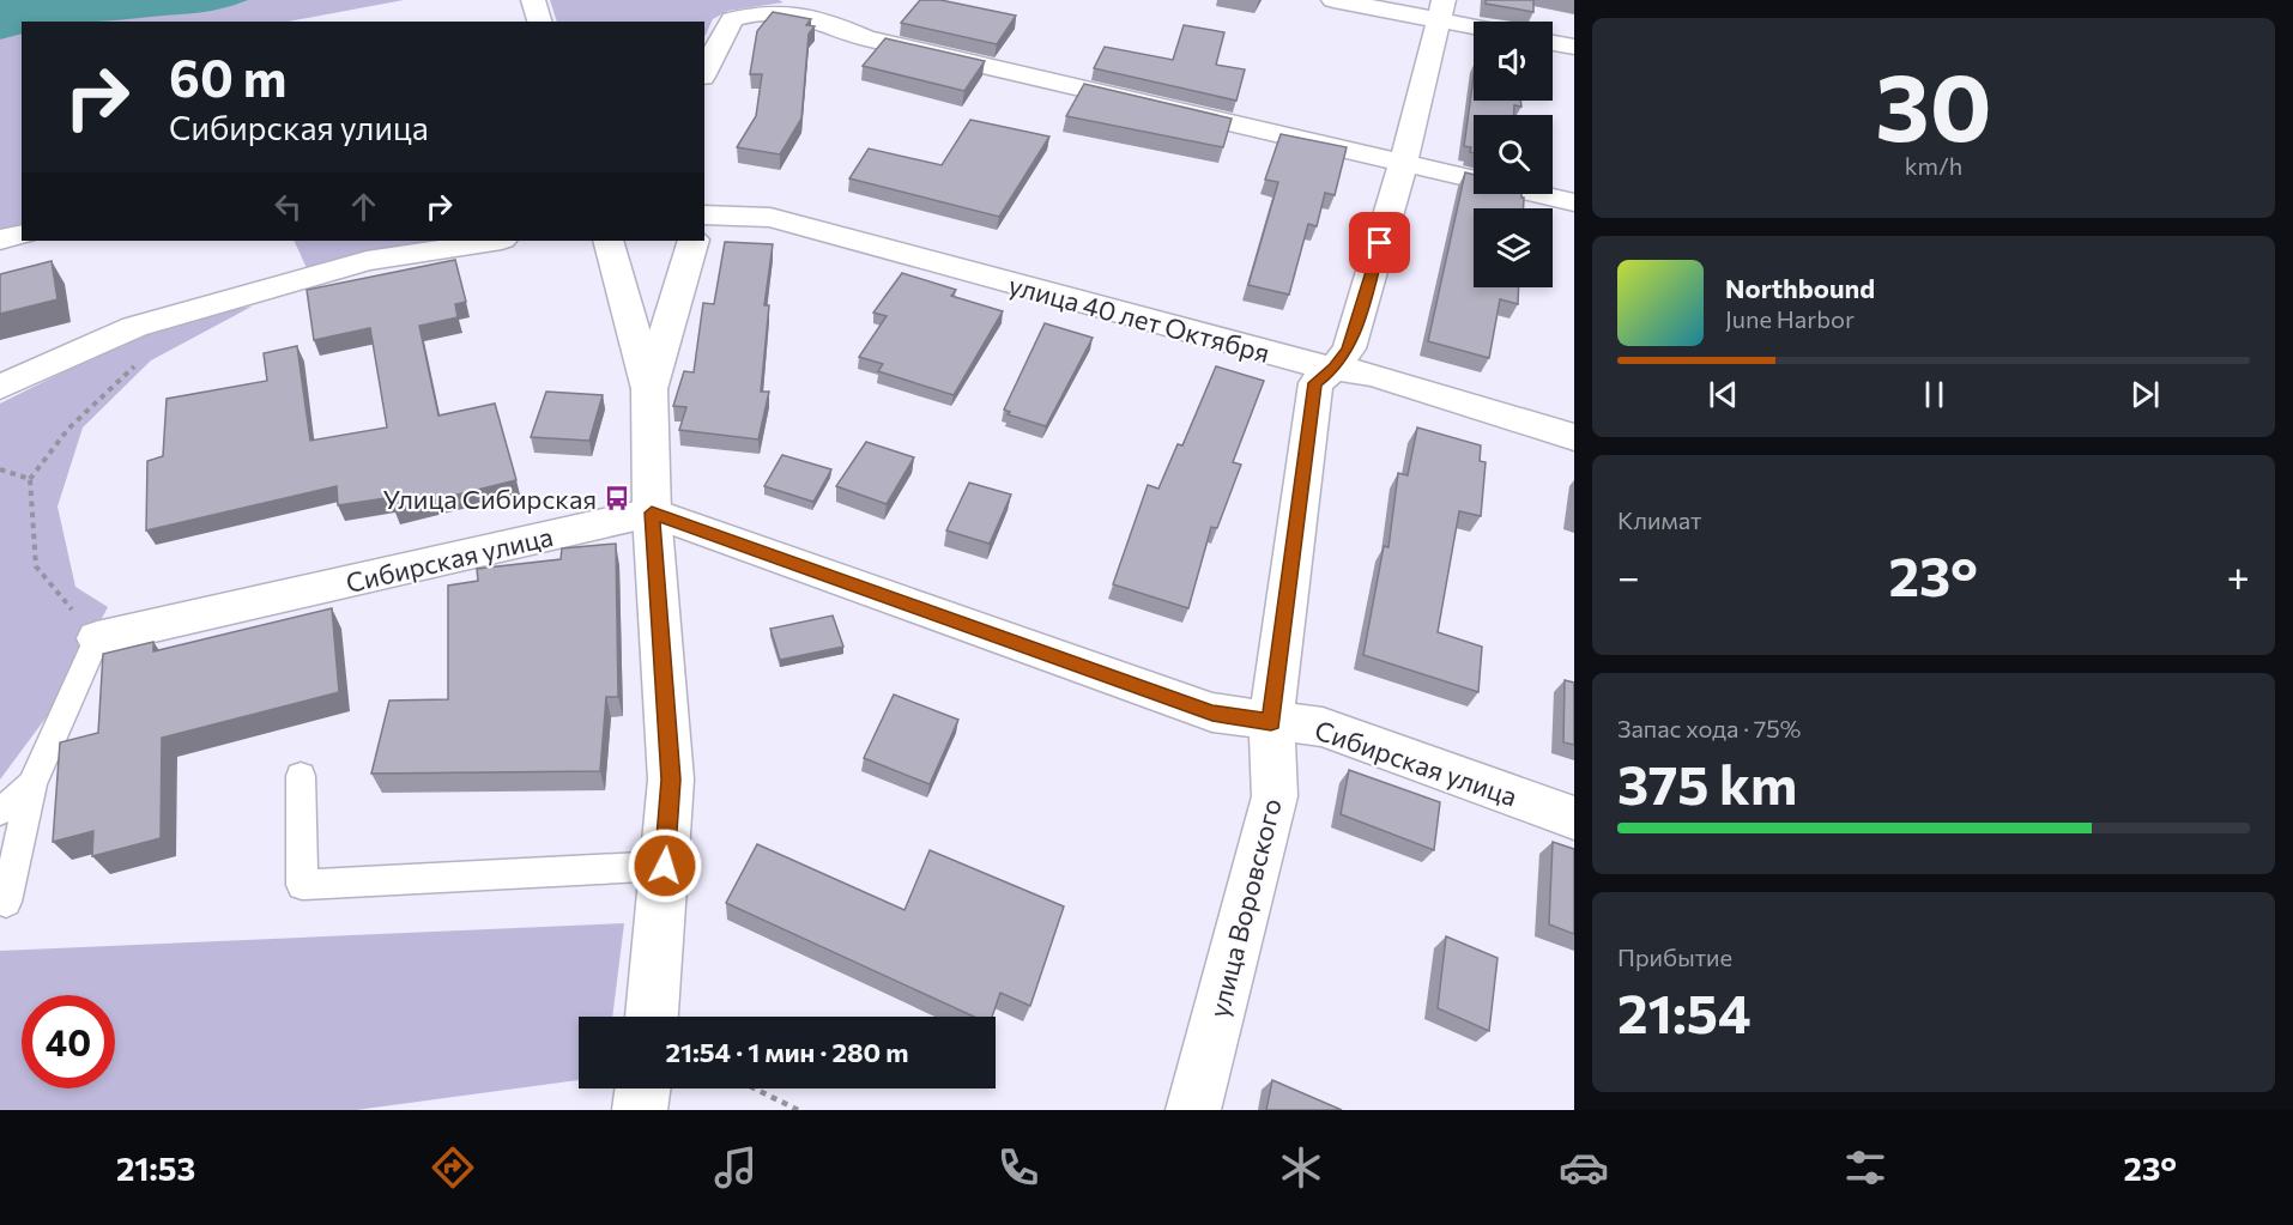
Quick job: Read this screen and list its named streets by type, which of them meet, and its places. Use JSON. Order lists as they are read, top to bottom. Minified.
{"streets":{"street":["улица 40 лет Октября","Сибирская улица","улица Воровского"]},"crossings":[["улица 40 лет Октября","улица Воровского"],["Сибирская улица","улица Воровского"]],"places":{"bus stop":["Улица Сибирская"]},"page":{"tile":[["30","km/h"],"Климат",["Запас хода · 75%","375 km"],["Прибытие","21:54"]],"turn":["60 m","Сибирская улица"],"song":["Northbound","June Harbor"],"heat":["−","23°","+"],"limit":"40","trip":"21:54 · 1 мин · 280 m","tabs":["21:53","23°"]}}
